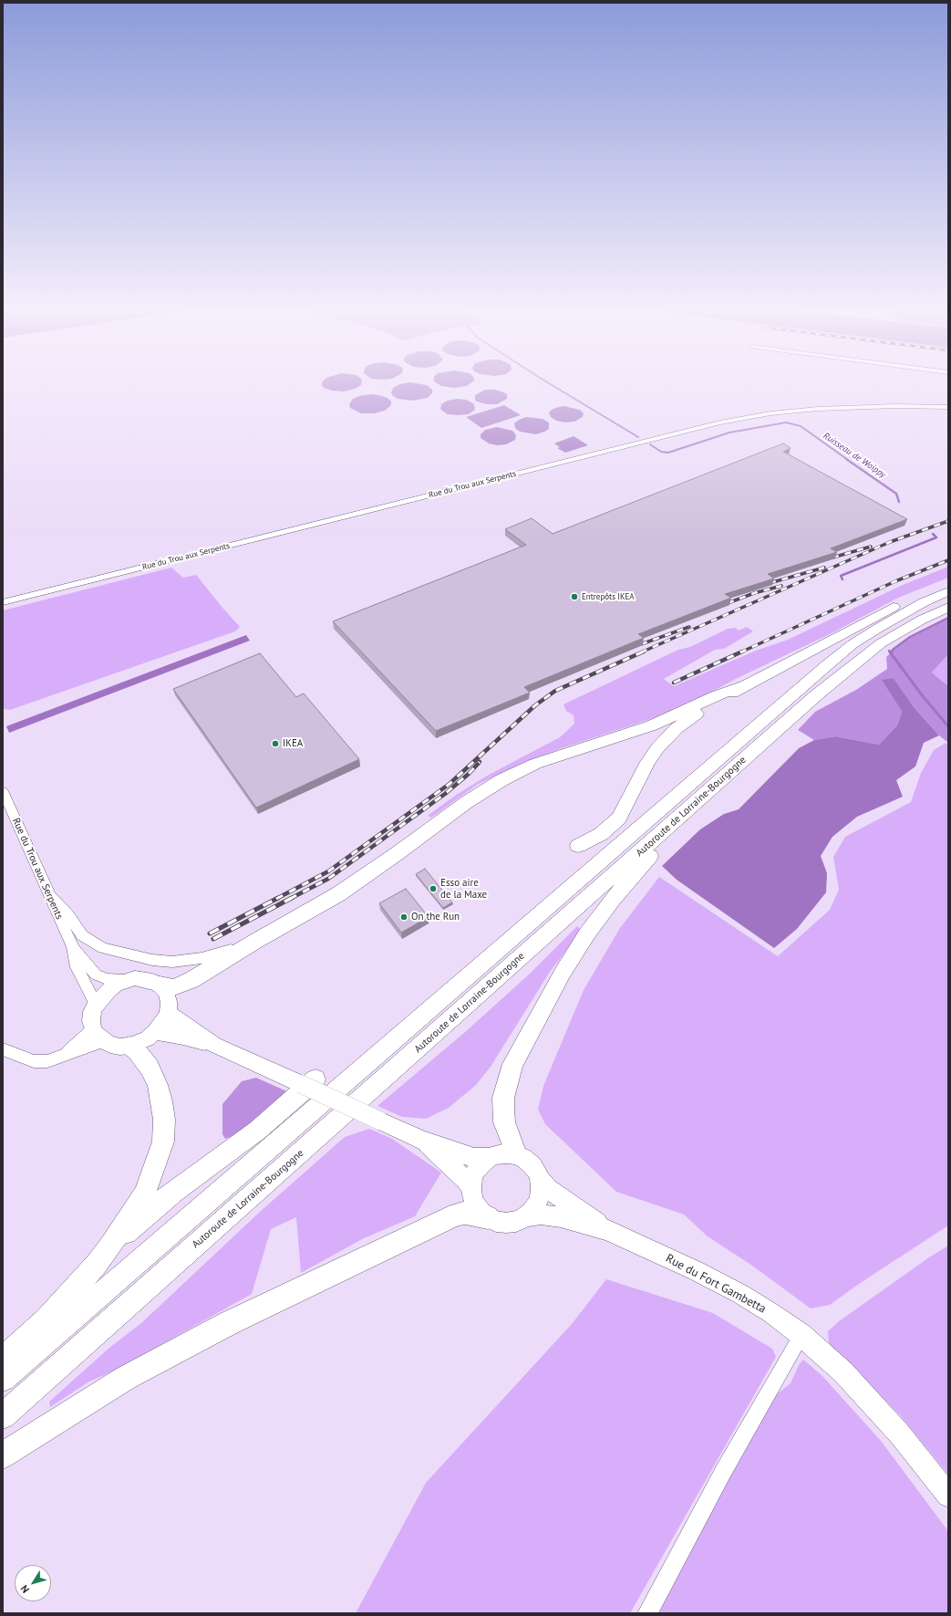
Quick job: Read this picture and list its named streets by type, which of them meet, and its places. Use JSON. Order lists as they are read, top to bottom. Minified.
{"streets":{"highway":["Autoroute de Lorraine-Bourgogne"],"main road":["Rue du Fort Gambetta"],"street":["Rue du Trou aux Serpents"]},"water":["Ruisseau de Woippy"],"places":["Entrepôts IKEA","IKEA","Esso aire de la Maxe","On the Run"],"north":"bottom left"}
